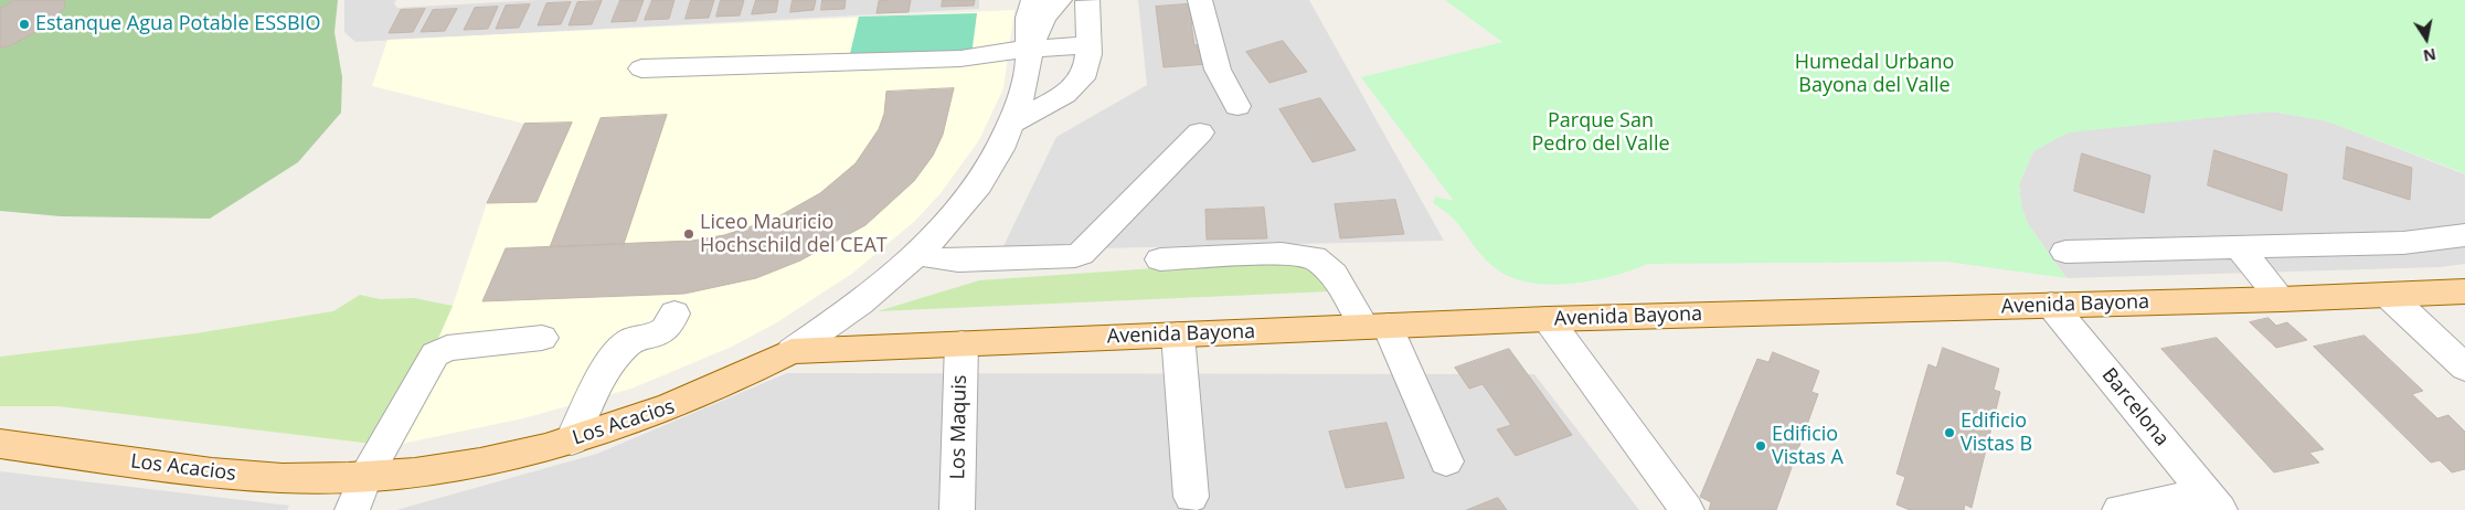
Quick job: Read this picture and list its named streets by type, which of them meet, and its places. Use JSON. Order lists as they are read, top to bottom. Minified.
{"streets":{"main road":["Avenida Bayona","Los Acacios"],"street":["Barcelona","Los Maquis"]},"crossings":[["Avenida Bayona","Barcelona"],["Avenida Bayona","Los Acacios"],["Avenida Bayona","Los Maquis"]],"parks":["Humedal Urbano Bayona del Valle","Parque San Pedro del Valle"],"places":["Estanque Agua Potable ESSBIO","Liceo Mauricio Hochschild del CEAT","Edificio Vistas B","Edificio Vistas A"],"north":"bottom"}
